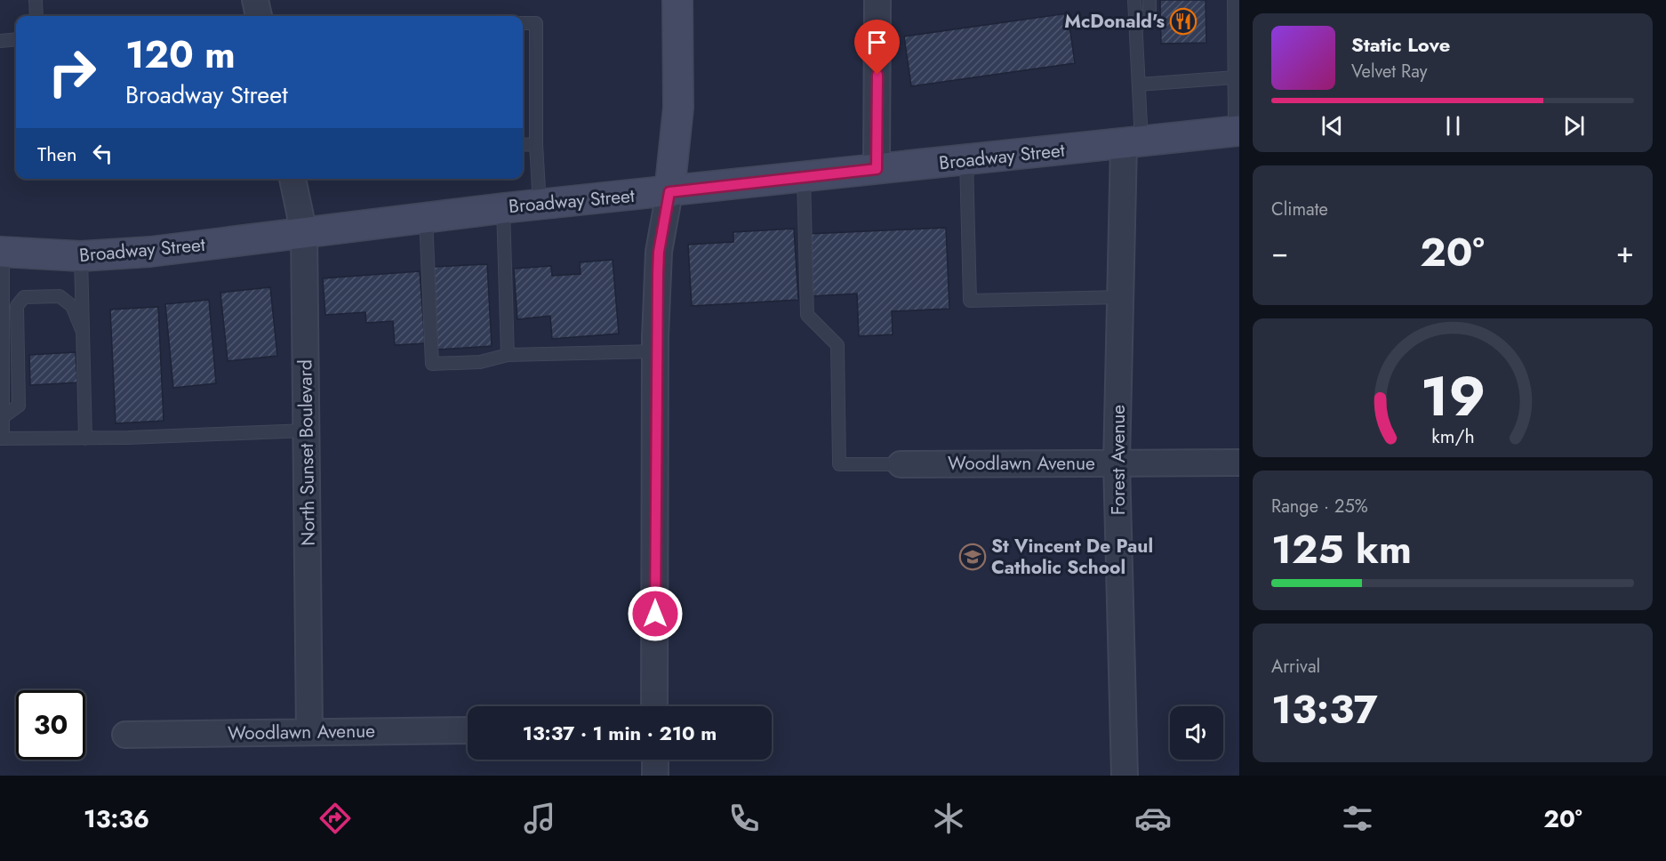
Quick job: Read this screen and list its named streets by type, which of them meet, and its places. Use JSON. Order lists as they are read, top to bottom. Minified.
{"streets":{"main road":["Broadway Street"],"street":["North Sunset Boulevard","Forest Avenue","Woodlawn Avenue"]},"crossings":[["Broadway Street","North Sunset Boulevard"],["Broadway Street","Forest Avenue"],["North Sunset Boulevard","Woodlawn Avenue"],["Forest Avenue","Woodlawn Avenue"]],"places":{"restaurant":["McDonald's"],"school or university":["St Vincent De Paul Catholic School"]},"page":{"turn":["120 m","Broadway Street"],"song":["Static Love","Velvet Ray"],"then":"Then","tile":["Climate",["Range · 25%","125 km"],["Arrival","13:37"]],"heat":["−","20°","+"],"limit":"30","trip":"13:37 · 1 min · 210 m","tabs":["13:36","20°"],"gauge":["19","km/h"]}}
